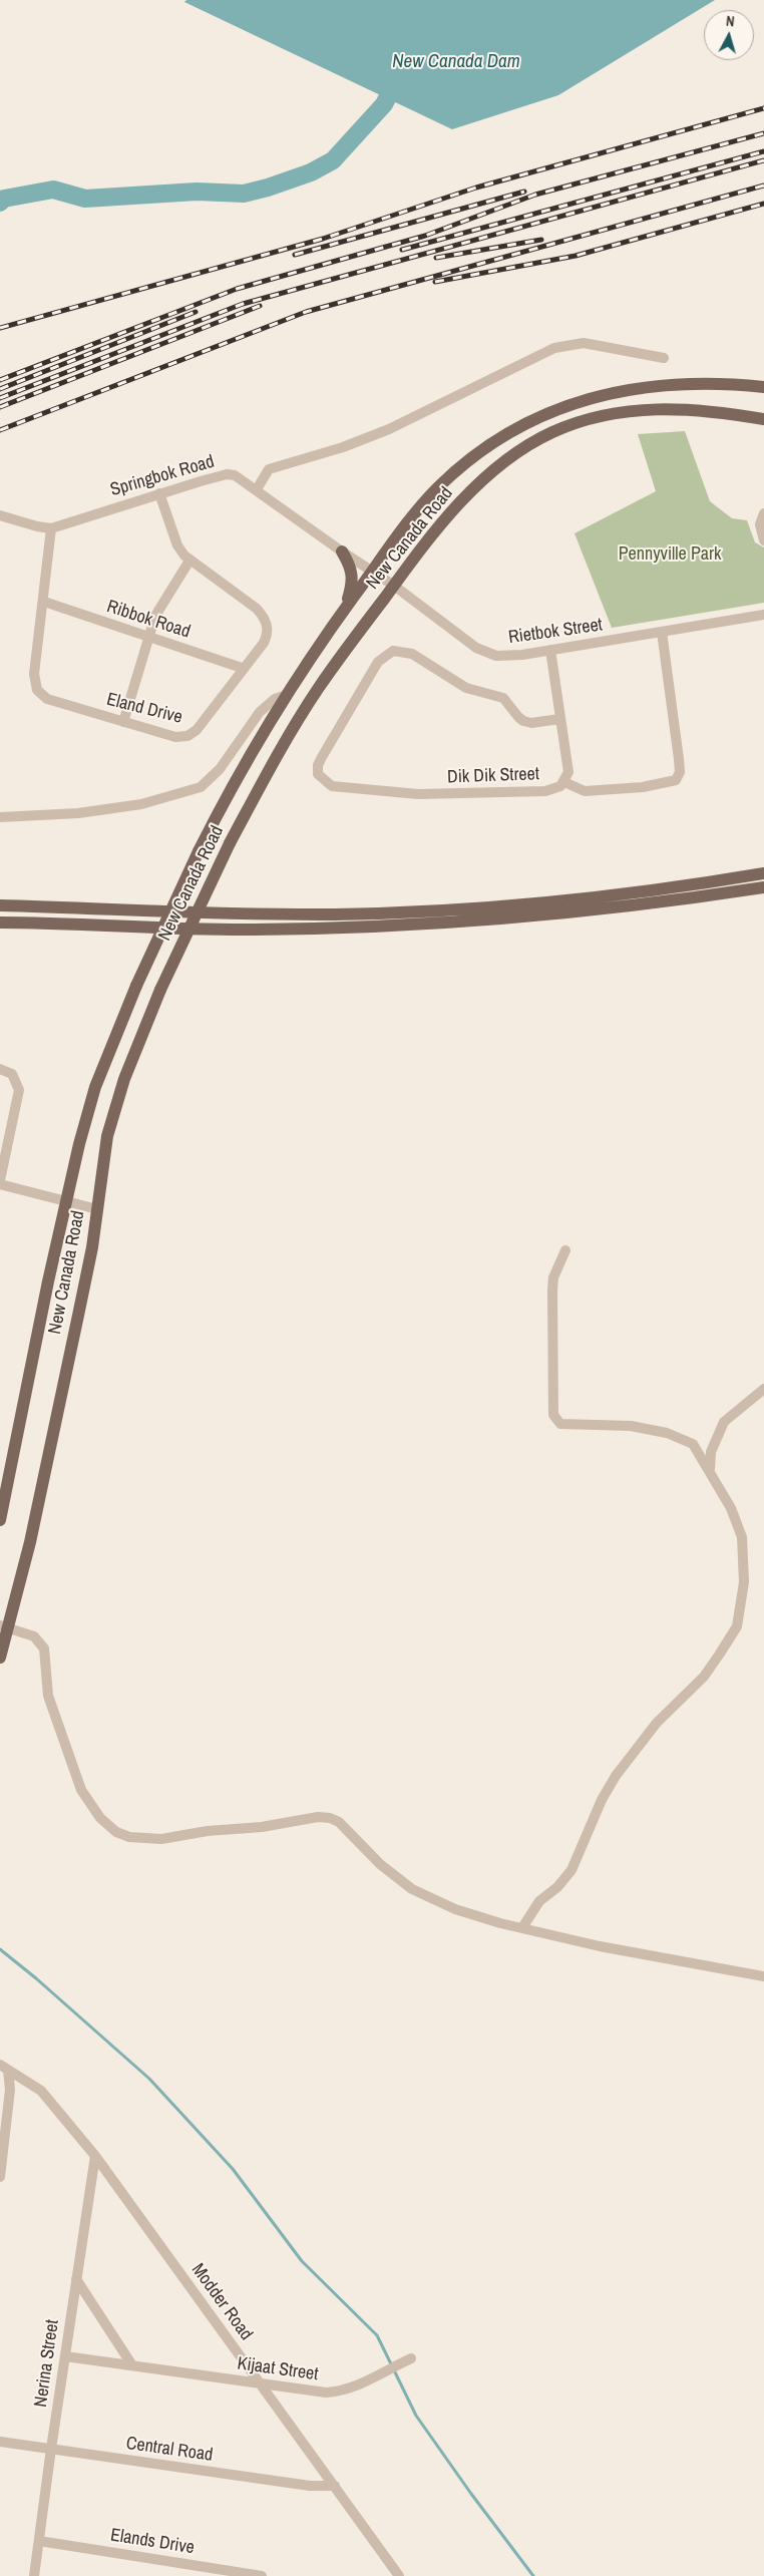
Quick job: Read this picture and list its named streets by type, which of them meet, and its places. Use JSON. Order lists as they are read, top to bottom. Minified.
{"streets":{"main road":["New Canada Road"],"street":["Springbok Road","Ribbok Road","Rietbok Street","Eland Drive","Dik Dik Street","Modder Road","Nerina Street","Kijaat Street","Central Road","Elands Drive"]},"crossings":[["Springbok Road","New Canada Road"],["Springbok Road","Rietbok Street"],["Springbok Road","Eland Drive"],["New Canada Road","Rietbok Street"],["Ribbok Road","Eland Drive"],["Modder Road","Nerina Street"],["Modder Road","Kijaat Street"],["Modder Road","Central Road"],["Nerina Street","Kijaat Street"],["Nerina Street","Central Road"],["Nerina Street","Elands Drive"]],"water":["New Canada Dam"],"parks":["Pennyville Park"],"north":"top"}
